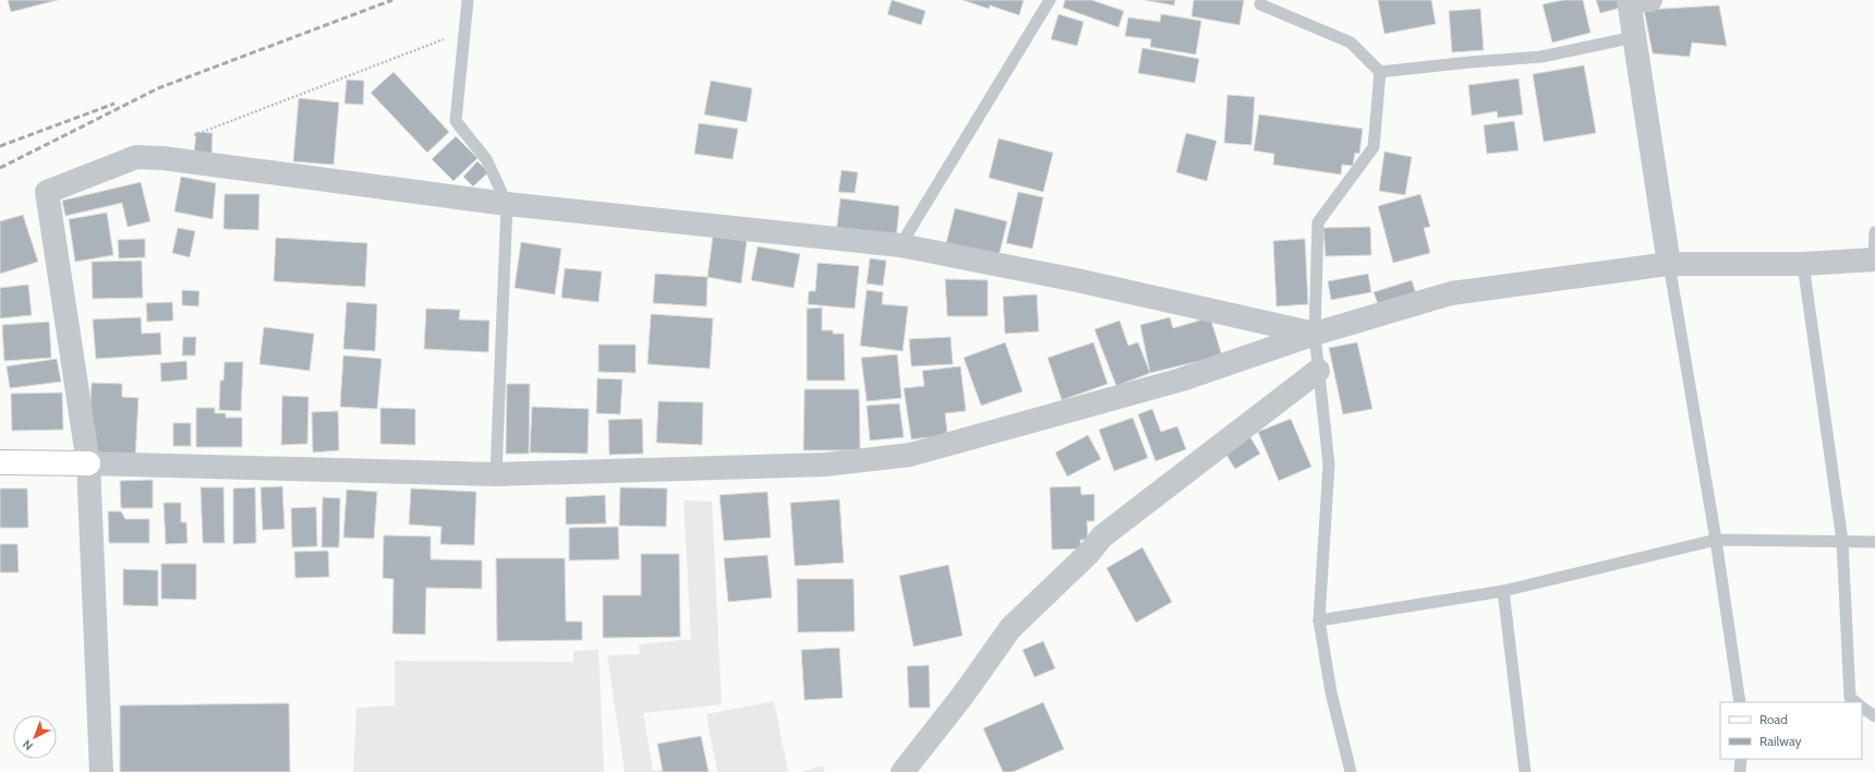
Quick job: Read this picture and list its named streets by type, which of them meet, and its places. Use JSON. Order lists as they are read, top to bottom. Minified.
{"legend":["Road","Railway"],"north":"bottom left"}
